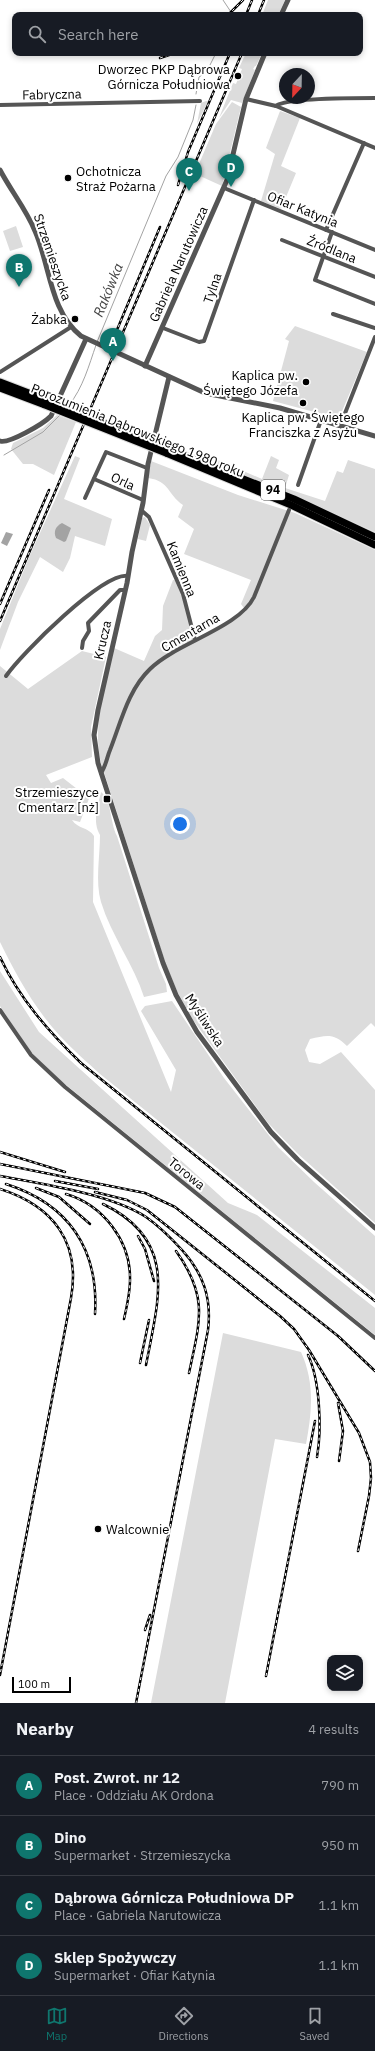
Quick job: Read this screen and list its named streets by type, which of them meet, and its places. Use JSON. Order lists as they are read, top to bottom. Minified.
{"streets":{"main road":["Porozumienia Dąbrowskiego 1980 roku","94"],"street":["Fabryczna","Ofiar Katynia","Źródlana","Strzemieszycka","Gabriela Narutowicza","Tylna","Orla","Kamienna","Cmentarna","Krucza","Myśliwska","Torowa"]},"crossings":[["Ofiar Katynia","Gabriela Narutowicza"],["Ofiar Katynia","Tylna"],["Strzemieszycka","Gabriela Narutowicza"],["Gabriela Narutowicza","Tylna"],["Kamienna","Cmentarna"],["Cmentarna","Krucza"],["Cmentarna","Myśliwska"],["Krucza","Myśliwska"]],"water":["Rakówka"],"places":{"other":["Dworzec PKP Dąbrowa Górnicza Południowa","Ochotnicza Straż Pożarna","Żabka","Kaplica pw. Świętego Józefa","Kaplica pw. Świętego Franciszka z Asyżu","Walcownie"],"transit":["Strzemieszyce Cmentarz [nż]"]},"scale_bar":"100 m","north":"bottom","page":{"search":"Search here","pins":["D","C","B","A"],"scale":"100 m","heading":["Nearby","4 results"],"list":[{"mark":"A","name":"Post. Zwrot. nr 12","note":"Place · Oddziału AK Ordona","value":"790 m"},{"mark":"B","name":"Dino","note":"Supermarket · Strzemieszycka","value":"950 m"},{"mark":"C","name":"Dąbrowa Górnicza Południowa DP","note":"Place · Gabriela Narutowicza","value":"1.1 km"},{"mark":"D","name":"Sklep Spożywczy","note":"Supermarket · Ofiar Katynia","value":"1.1 km"}],"nav":["Map","Directions","Saved"]}}
